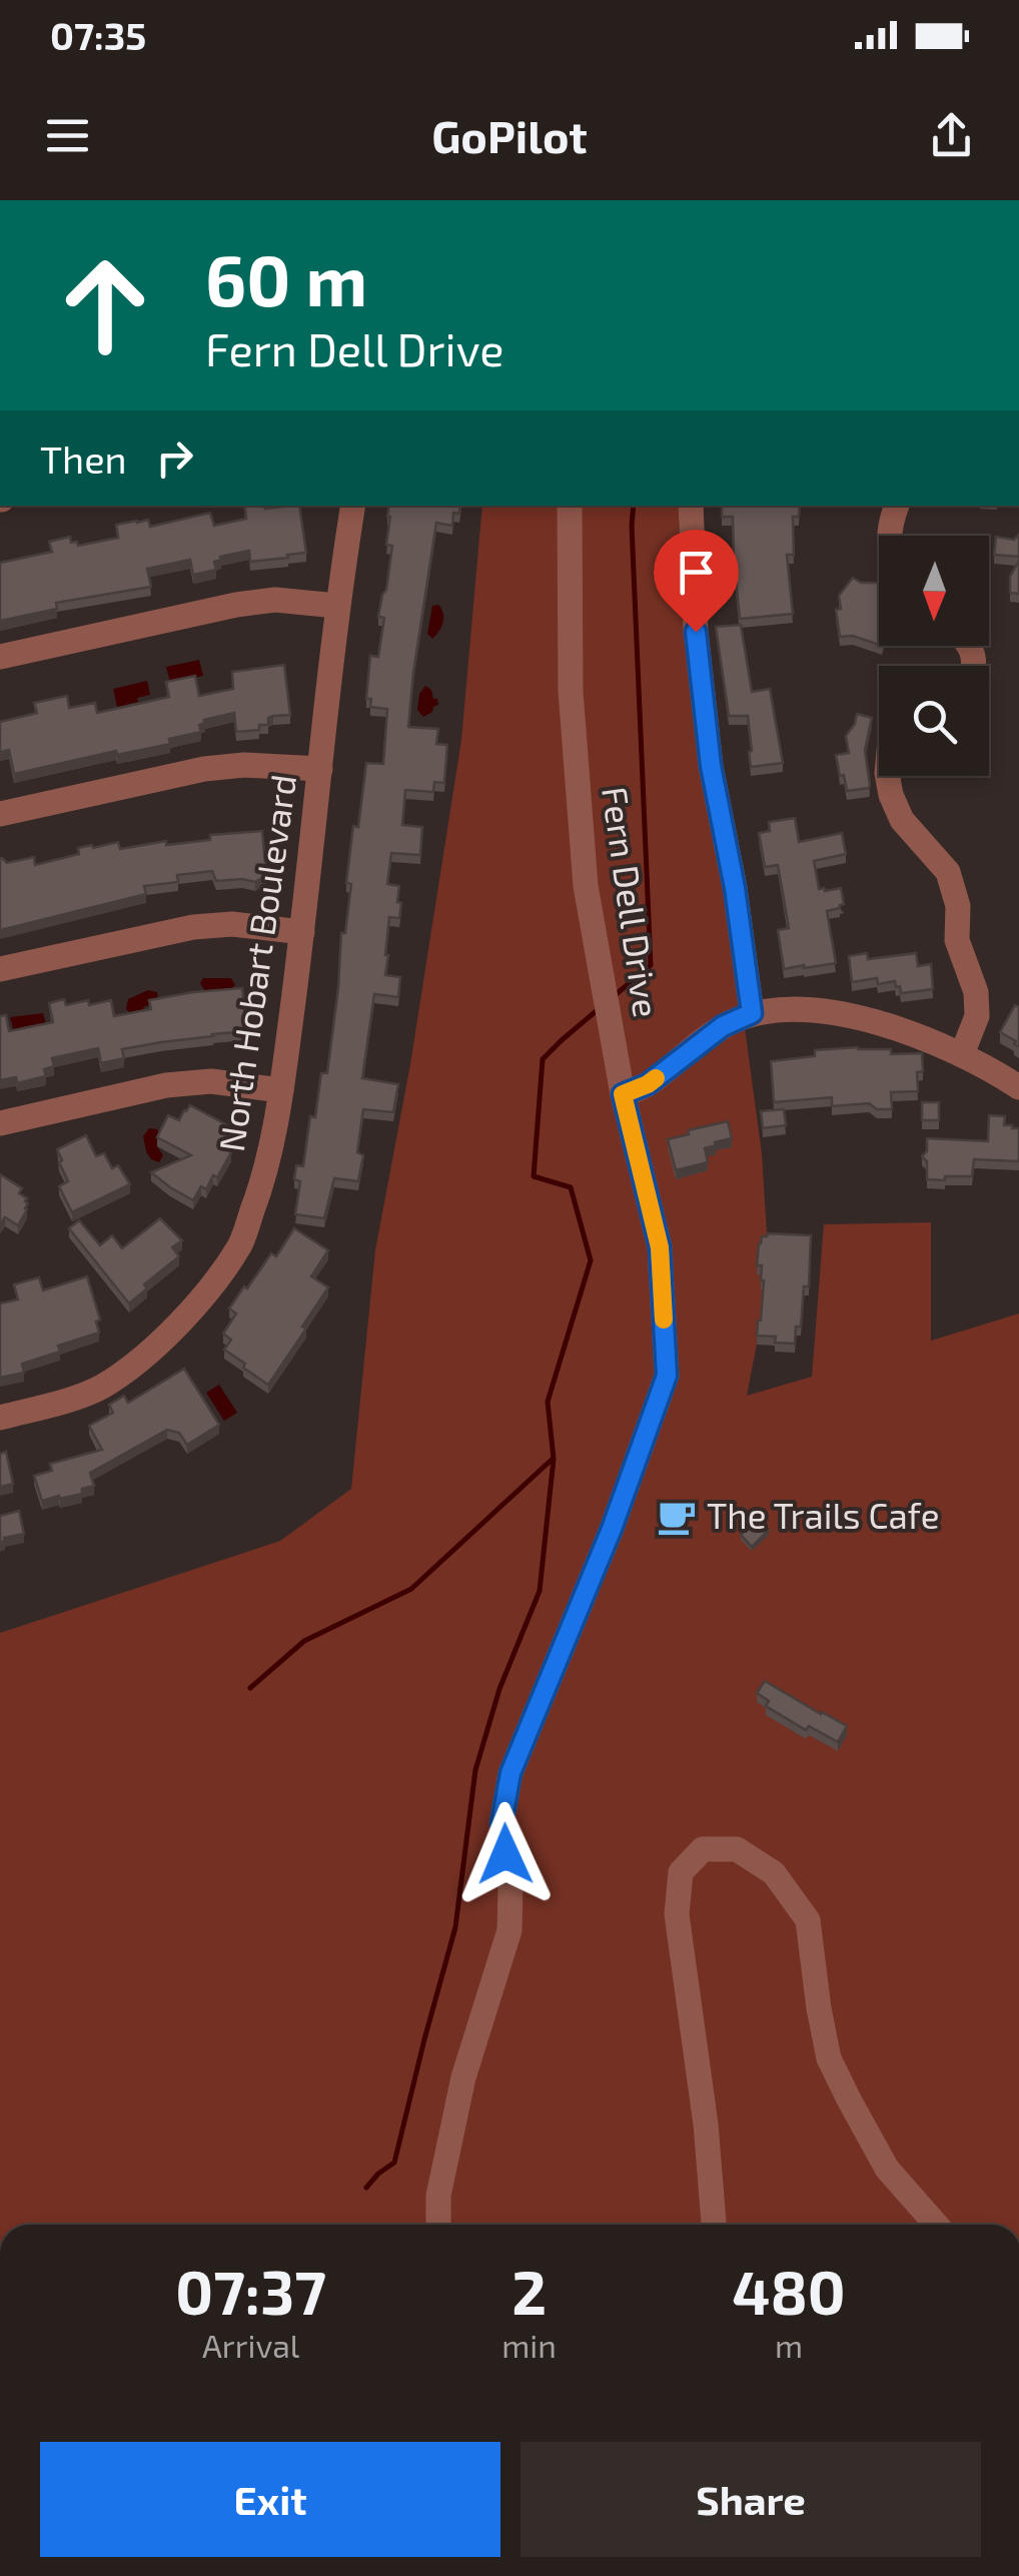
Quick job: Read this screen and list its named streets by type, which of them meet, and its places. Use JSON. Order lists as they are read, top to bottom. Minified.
{"streets":{"street":["Fern Dell Drive","North Hobart Boulevard"]},"places":{"cafe":["The Trails Cafe"]},"north":"bottom","page":{"status":"07:35","header":"GoPilot","turn":["60 m","Fern Dell Drive"],"then":"Then","eta":["07:37","Arrival","2","min","480","m"],"buttons":["Exit","Share"]}}
